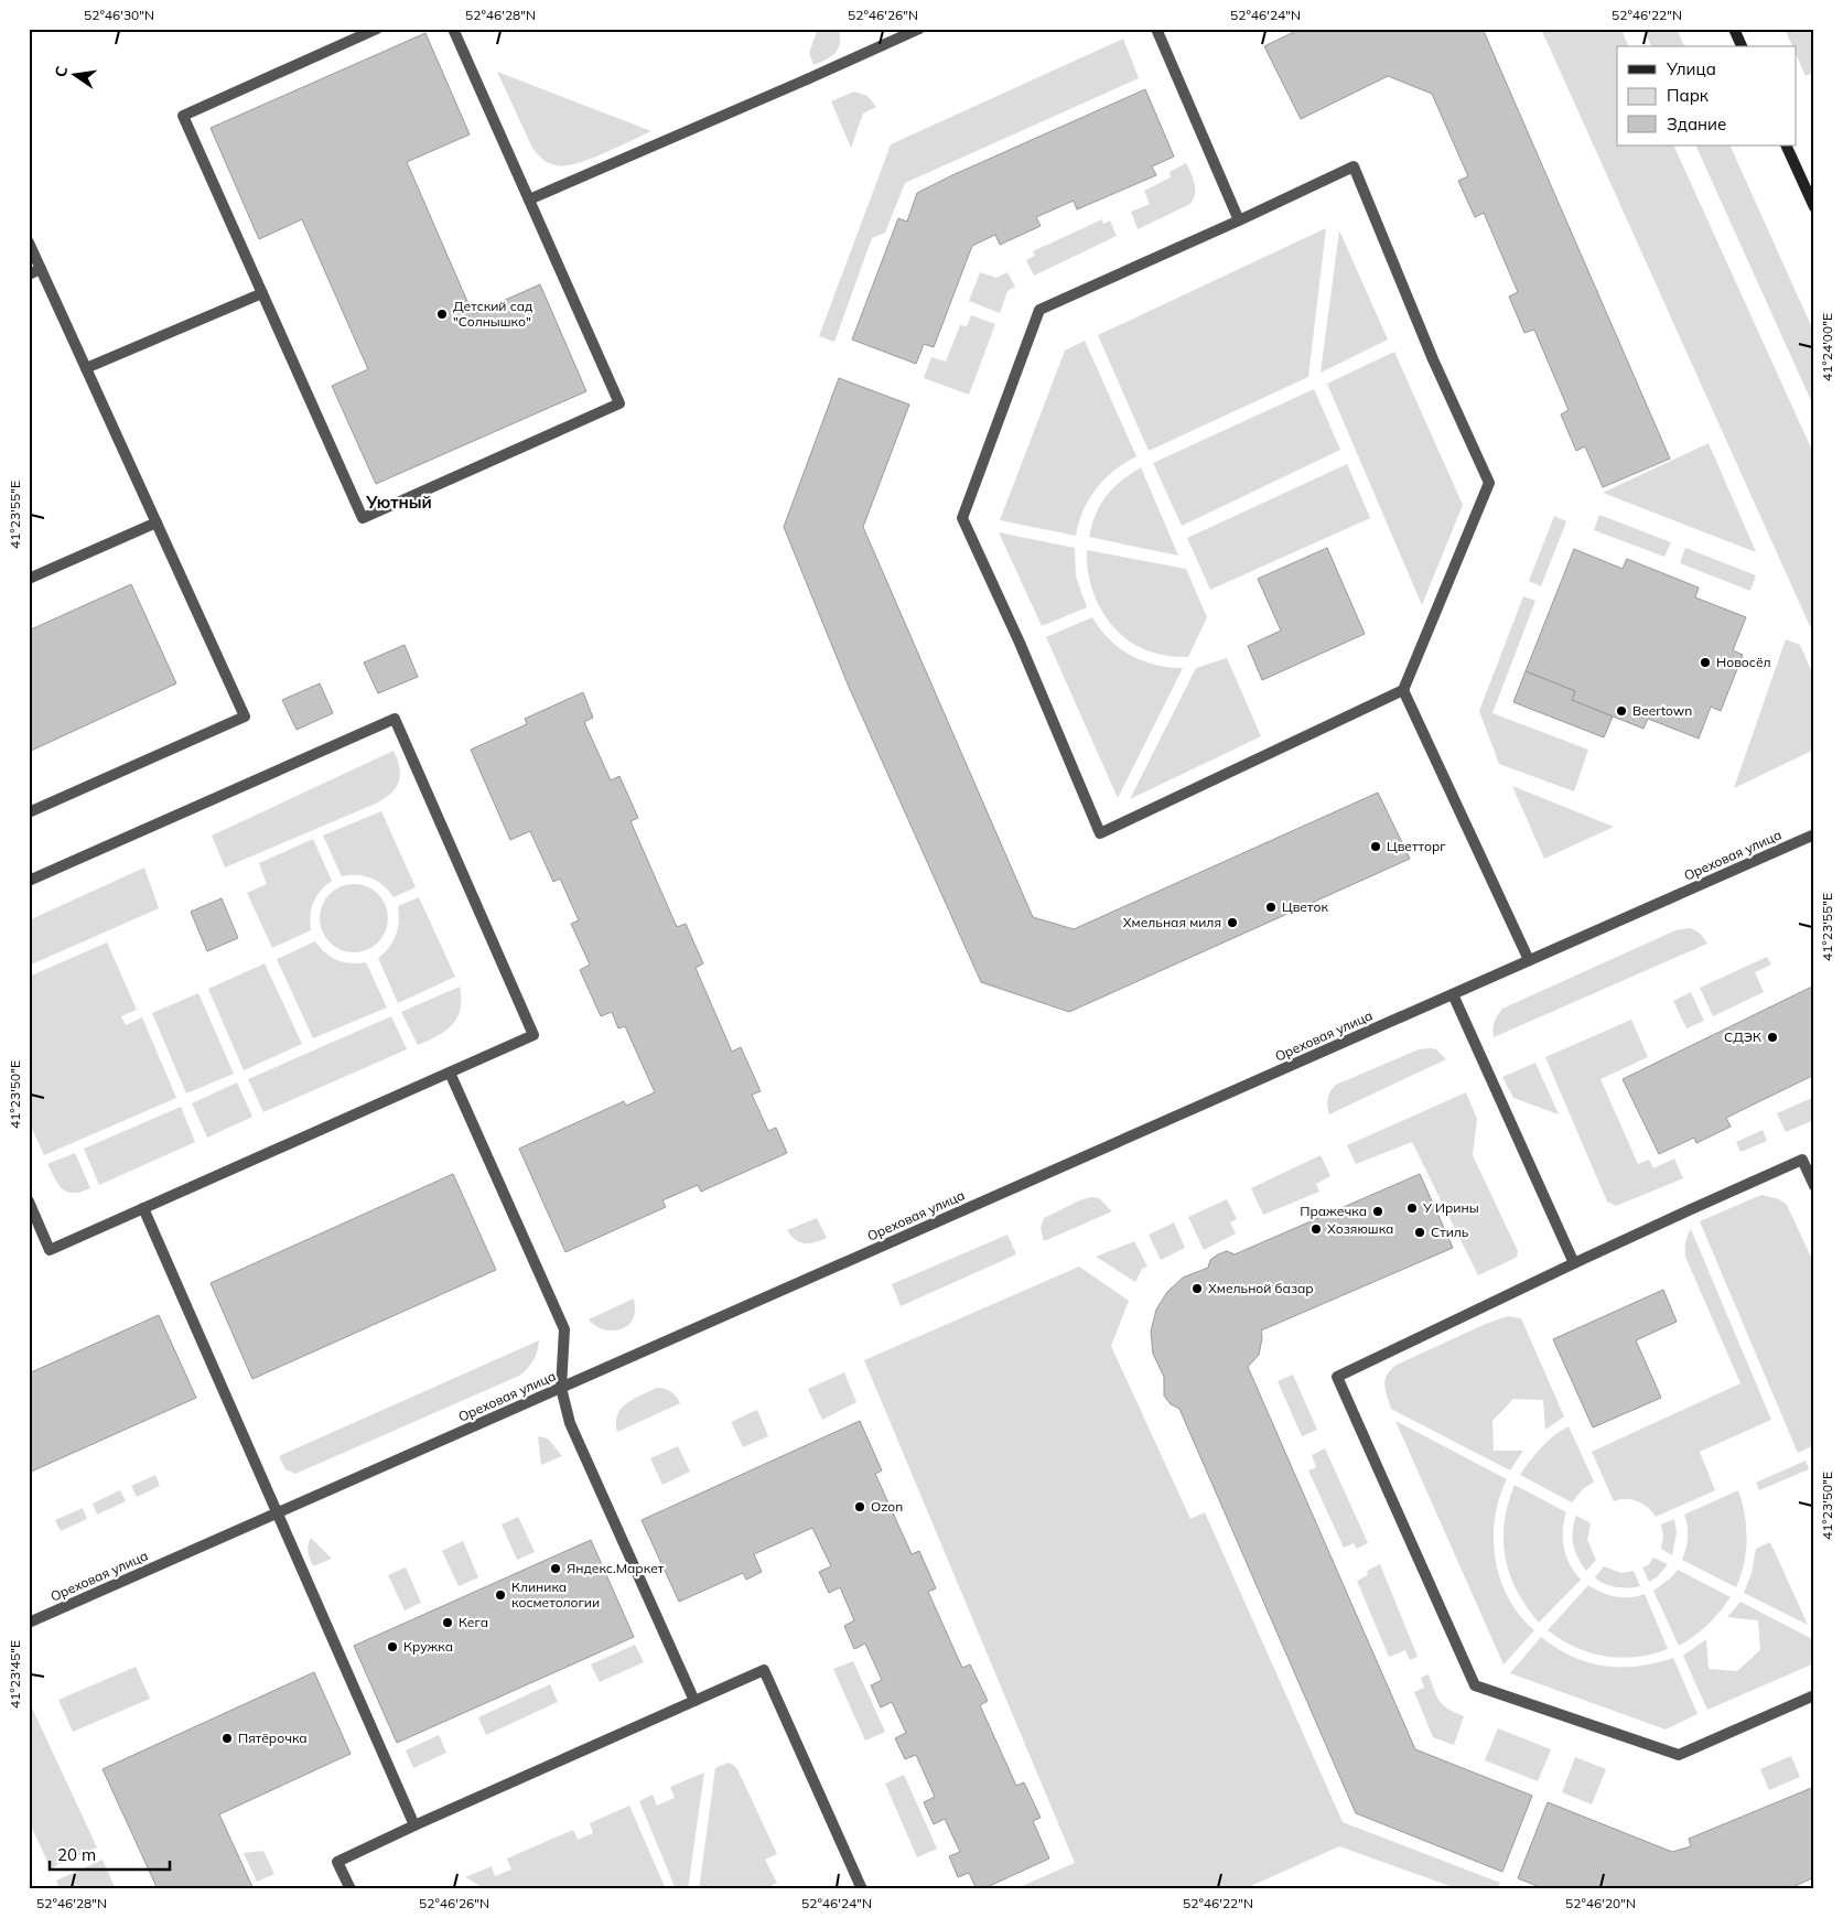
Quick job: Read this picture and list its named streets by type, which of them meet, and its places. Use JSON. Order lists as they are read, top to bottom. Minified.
{"streets":{"street":["Ореховая улица"]},"districts":["Уютный"],"places":["Детский сад \"Солнышко\"","Новосёл","Beertown","Цветторг","Цветок","Хмельная миля","СДЭК","У Ирины","Пражечка","Хозяюшка","Стиль","Хмельной базар","Ozon","Яндекс.Маркет","Клиника косметологии","Кега","Кружка","Пятёрочка"],"legend":["Улица","Парк","Здание"],"scale_bar":"20 m","north":"left","coordinates":["52°46'30\"N","52°46'28\"N","52°46'26\"N","52°46'24\"N","52°46'22\"N","41°24'00\"E","41°23'55\"E","41°23'50\"E","41°23'45\"E","52°46'20\"N"]}
